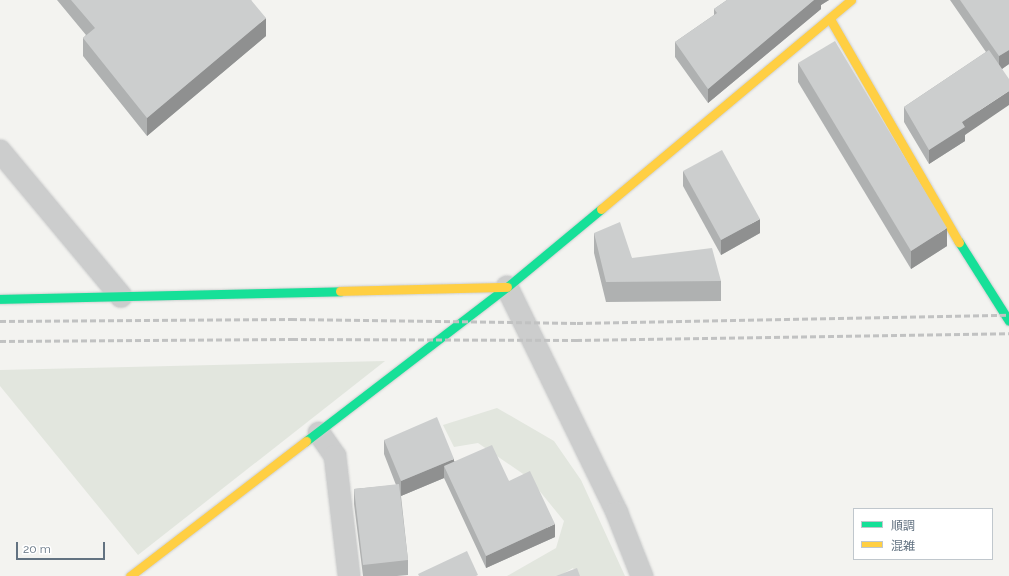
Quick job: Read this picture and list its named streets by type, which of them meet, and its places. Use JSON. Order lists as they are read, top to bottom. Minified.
{"legend":["順調","混雑"],"scale_bar":"20 m"}
